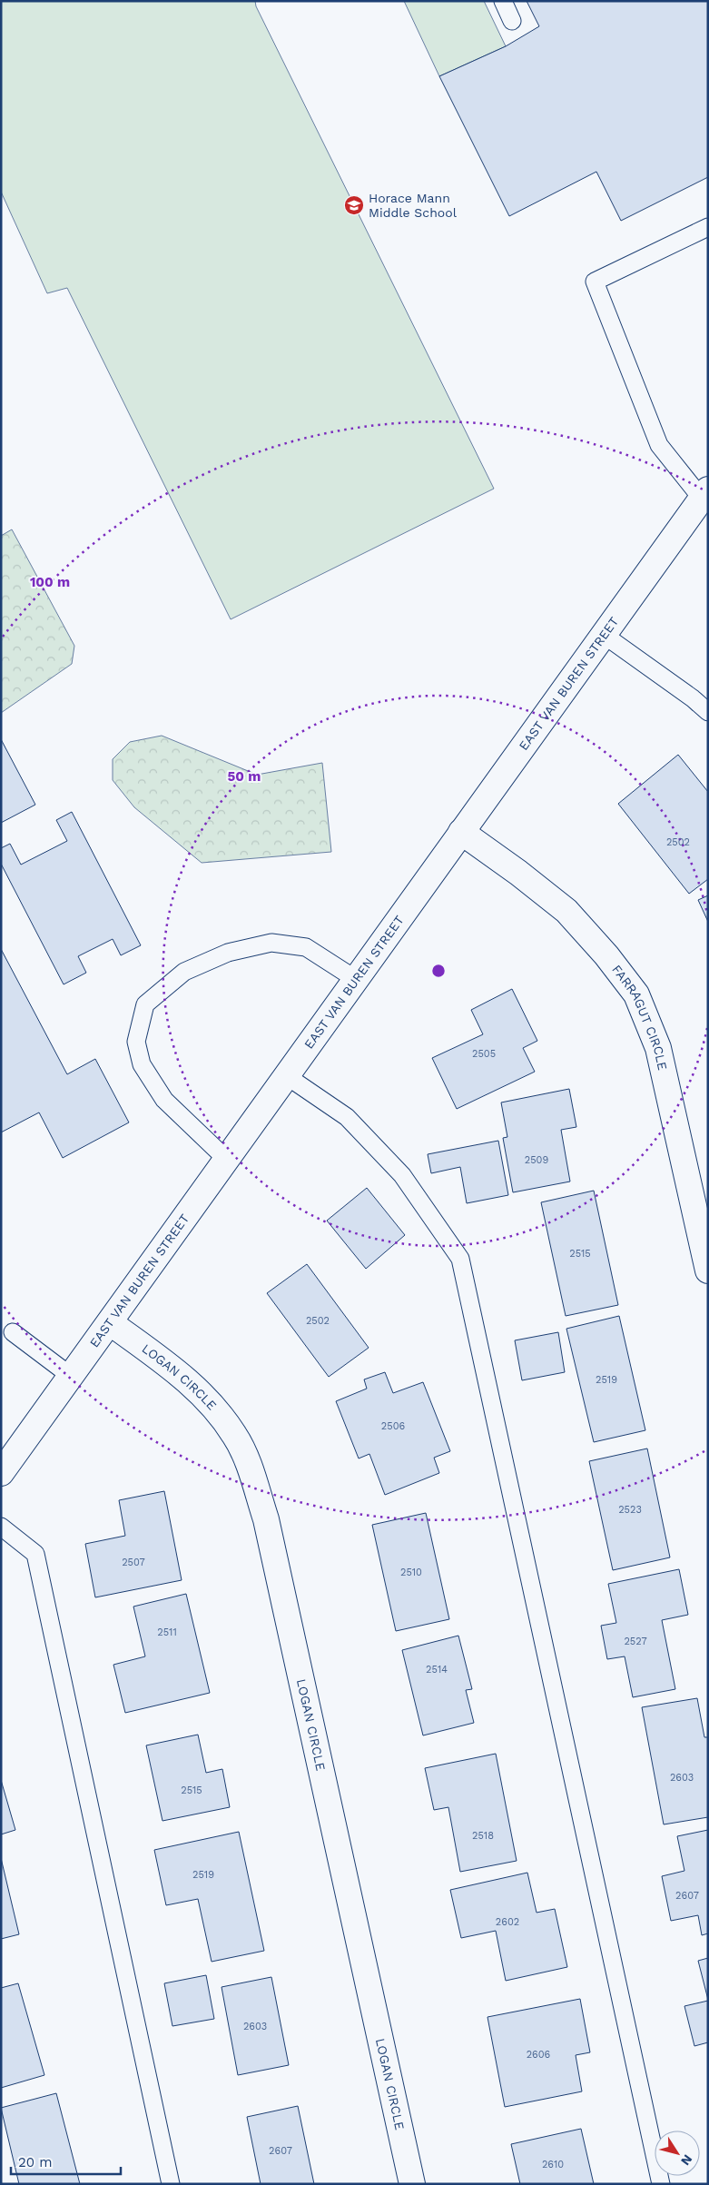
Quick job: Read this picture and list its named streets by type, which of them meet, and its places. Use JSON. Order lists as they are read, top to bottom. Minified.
{"streets":{"street":["EAST VAN BUREN STREET","FARRAGUT CIRCLE","LOGAN CIRCLE"]},"crossings":[["EAST VAN BUREN STREET","FARRAGUT CIRCLE"],["EAST VAN BUREN STREET","LOGAN CIRCLE"]],"places":{"school or university":["Horace Mann Middle School"]},"house_numbers":["2502","2505","2509","2515","2502","2519","2506","2523","2507","2510","2511","2527","2514","2603","2515","2518","2519","2607","2602","2603","2606","2607","2610"],"scale_bar":"20 m","north":"bottom right","rings":["100 m","50 m"]}
